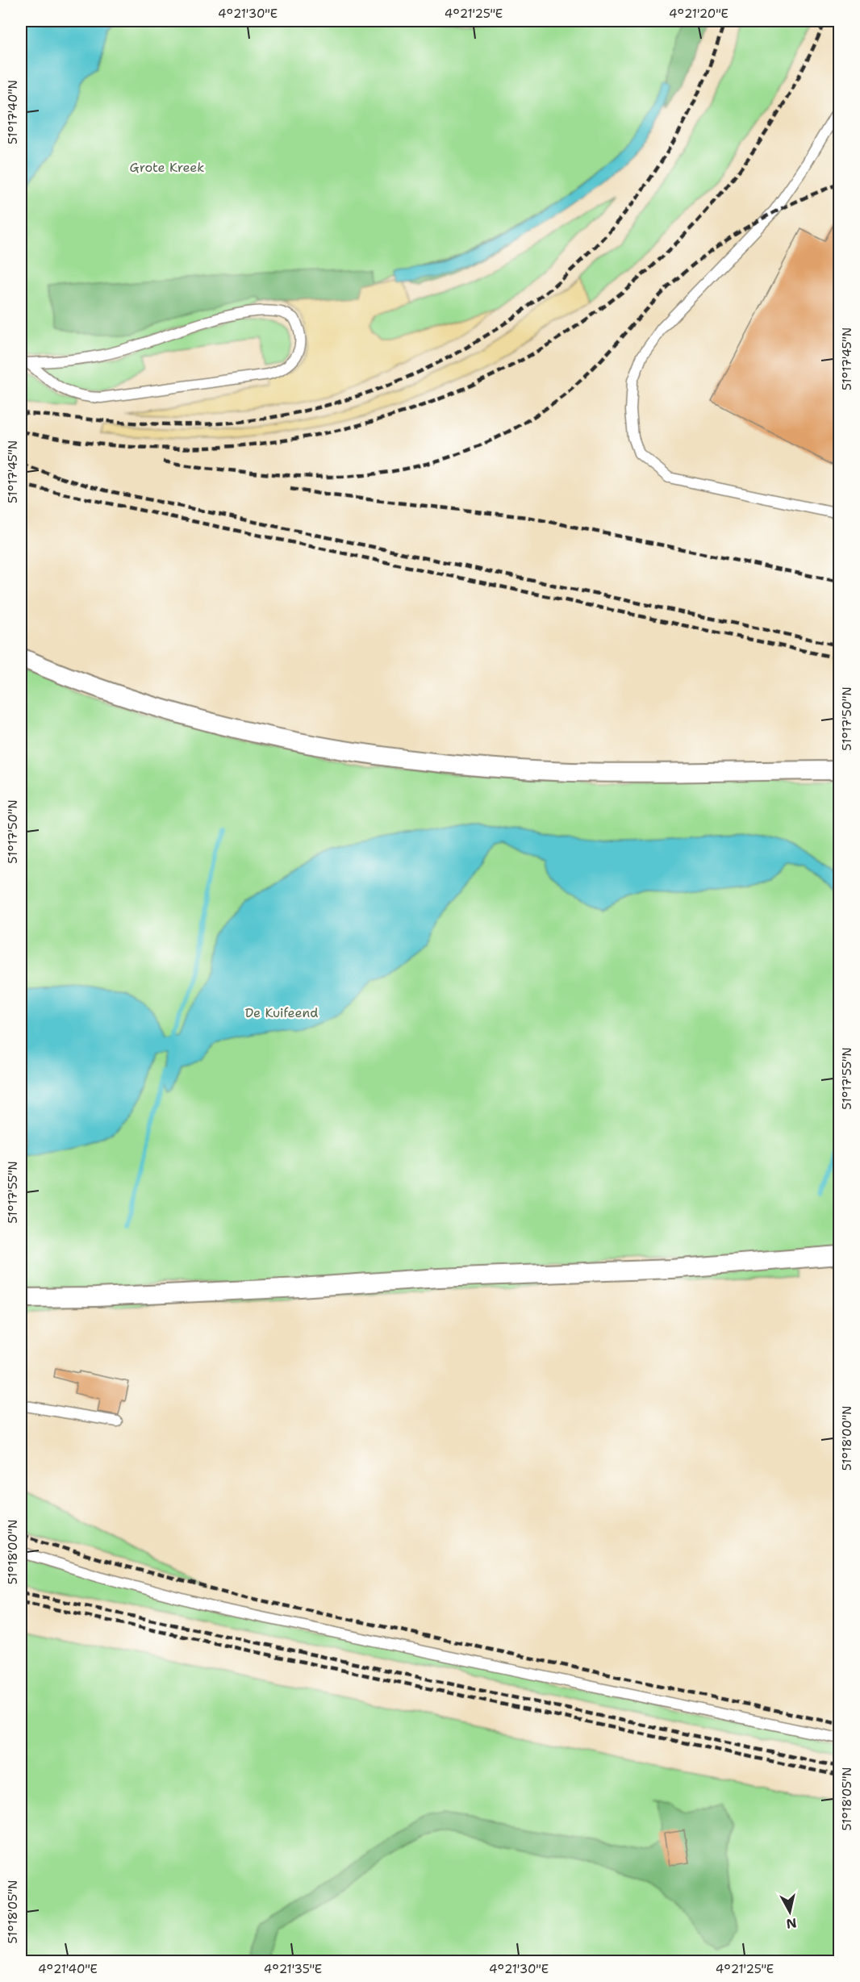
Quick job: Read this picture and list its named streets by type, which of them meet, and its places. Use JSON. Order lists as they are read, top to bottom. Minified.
{"parks":["Grote Kreek","De Kuifeend"],"north":"bottom","coordinates":["4°21'30\"E","4°21'25\"E","4°21'20\"E","51°17'40\"N","51°17'45\"N","51°17'50\"N","51°17'55\"N","51°18'00\"N","51°18'05\"N","4°21'40\"E","4°21'35\"E"]}
